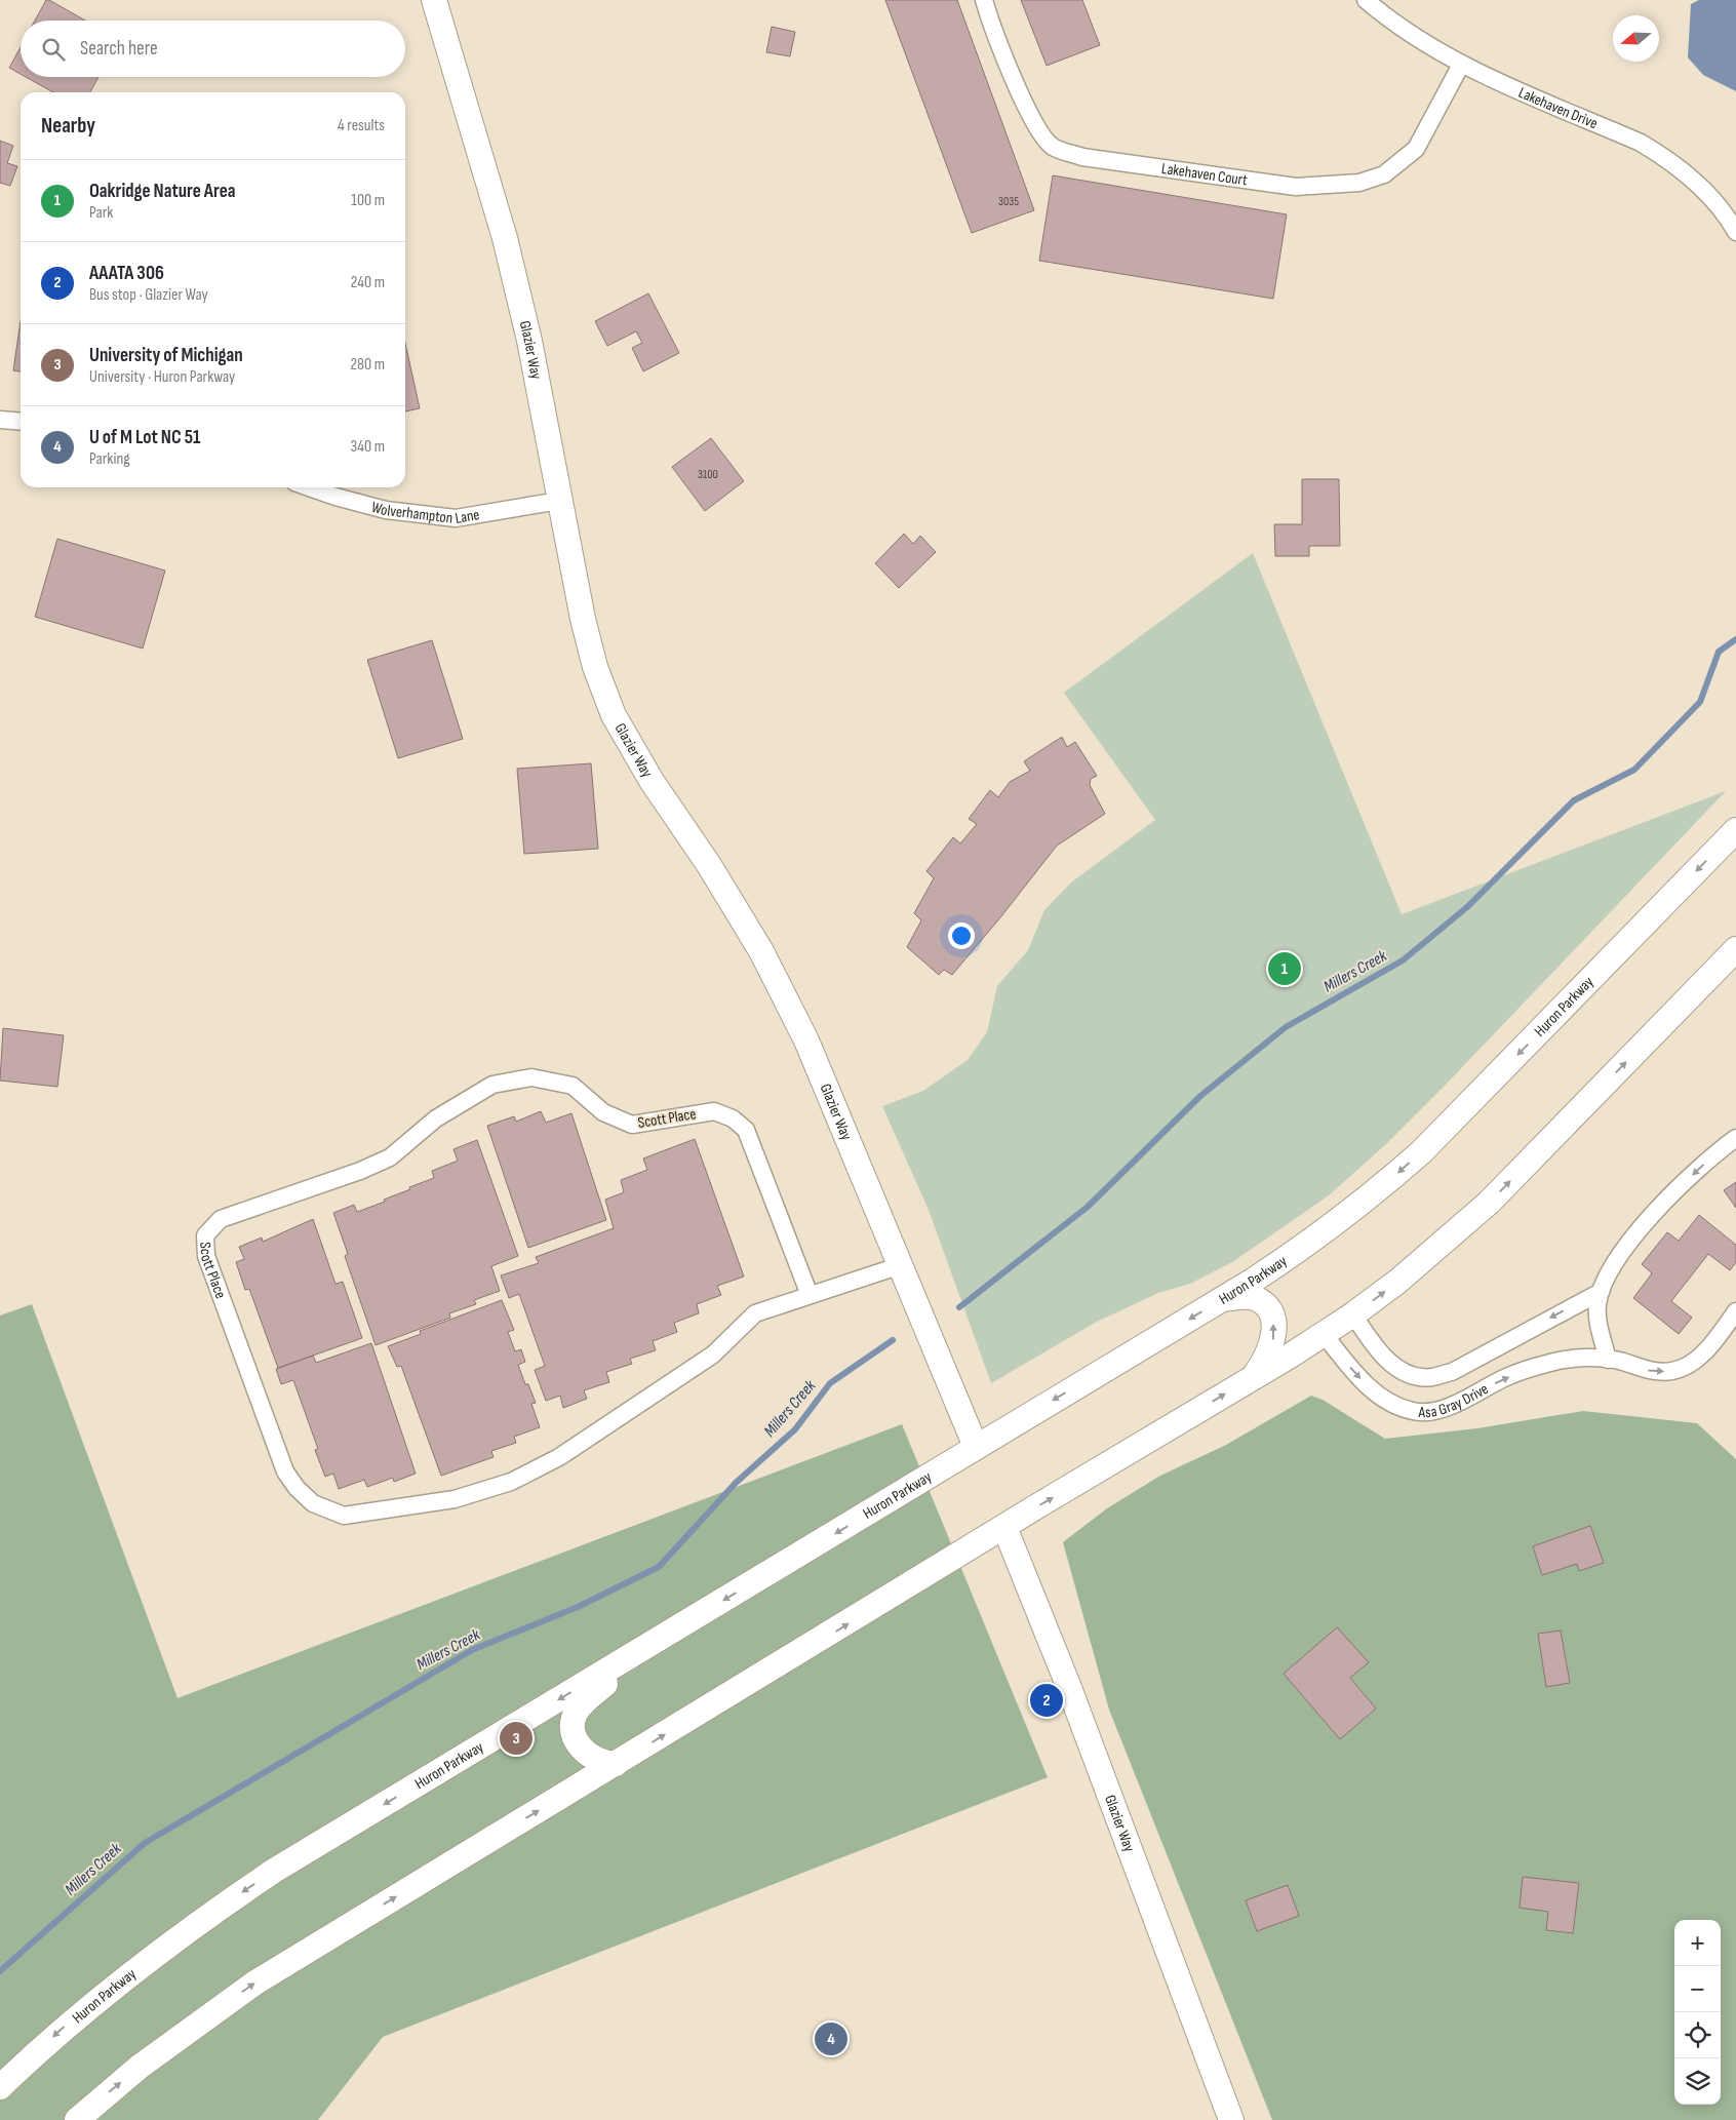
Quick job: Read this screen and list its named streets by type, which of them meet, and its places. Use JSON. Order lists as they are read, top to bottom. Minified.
{"streets":{"main road":["Glazier Way","Huron Parkway"],"street":["Lakehaven Drive","Lakehaven Court","Wolverhampton Lane","Scott Place","Asa Gray Drive"]},"crossings":[["Lakehaven Drive","Lakehaven Court"],["Glazier Way","Wolverhampton Lane"],["Glazier Way","Huron Parkway"],["Glazier Way","Scott Place"]],"water":["Millers Creek"],"house_numbers":["3035","3100"],"north":"left","page":{"search":"Search here","heading":["Nearby","4 results"],"list":[{"mark":"1","name":"Oakridge Nature Area","note":"Park","value":"100 m"},{"mark":"2","name":"AAATA 306","note":"Bus stop · Glazier Way","value":"240 m"},{"mark":"3","name":"University of Michigan","note":"University · Huron Parkway","value":"280 m"},{"mark":"4","name":"U of M Lot NC 51","note":"Parking","value":"340 m"}],"pins":["1","2","3","4"],"map_buttons":["+","−"]}}
